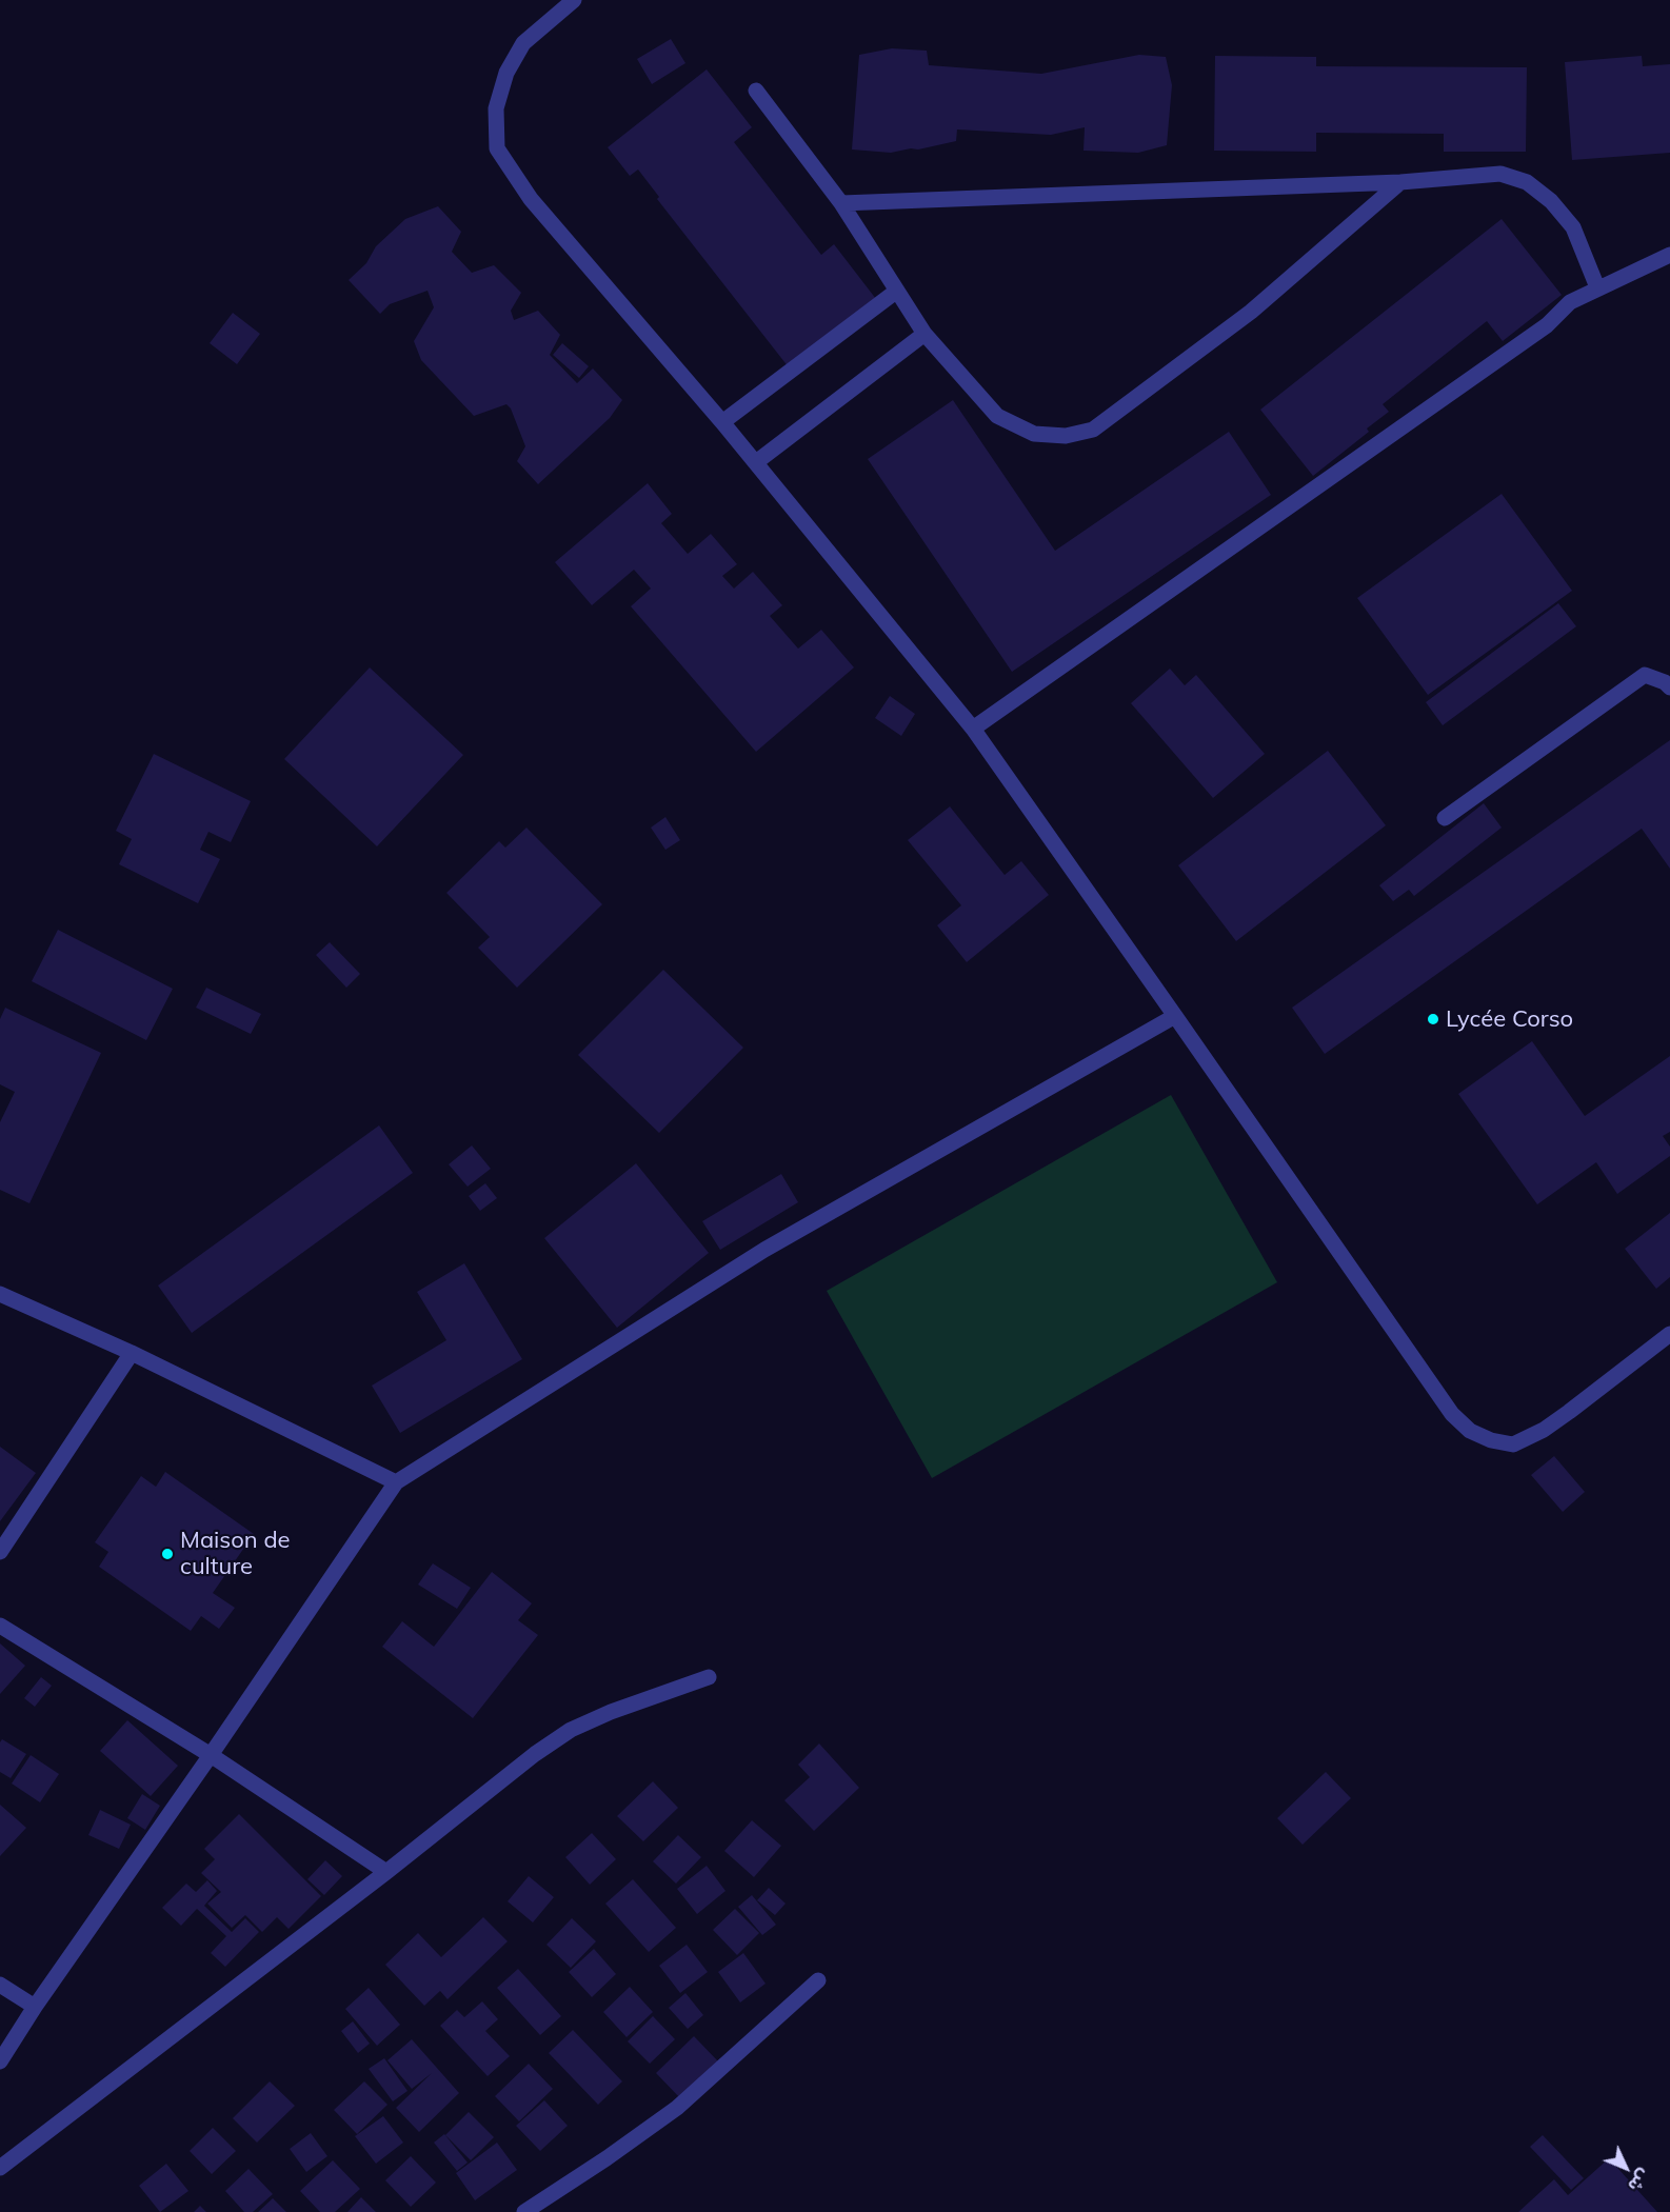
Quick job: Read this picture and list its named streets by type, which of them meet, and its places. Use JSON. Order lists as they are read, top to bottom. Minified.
{"places":["Lycée Corso","Maison de culture"],"north":"bottom right"}
